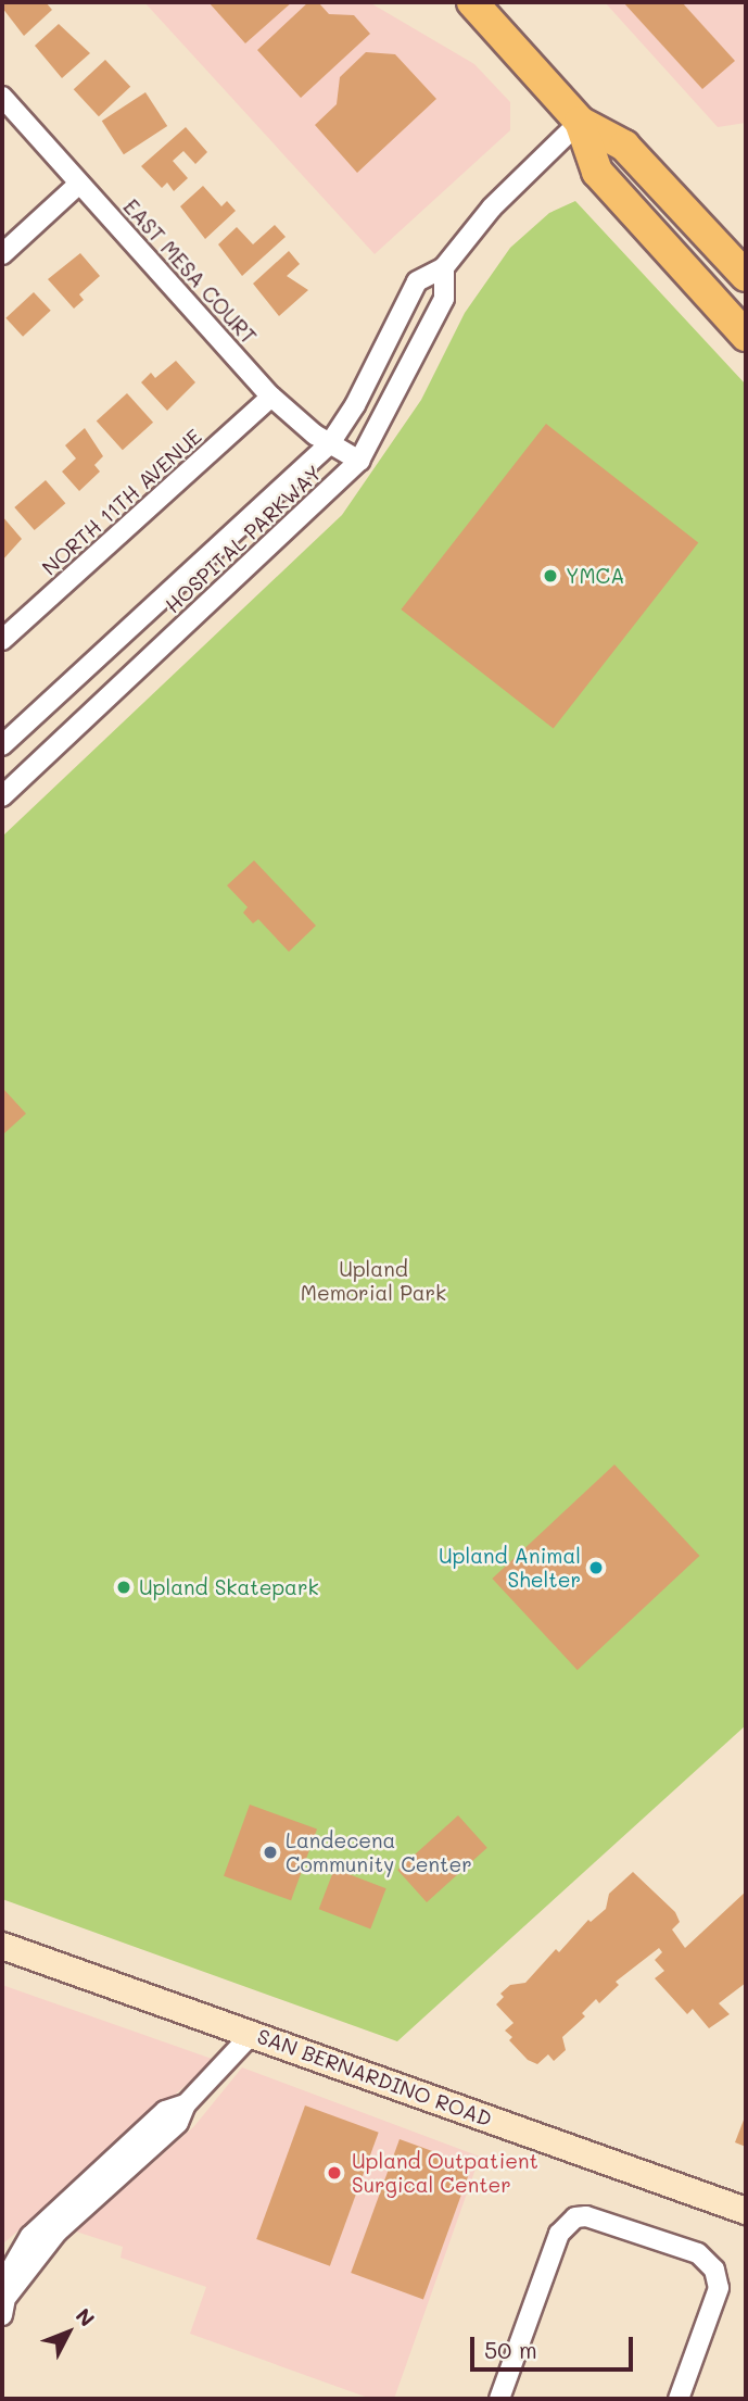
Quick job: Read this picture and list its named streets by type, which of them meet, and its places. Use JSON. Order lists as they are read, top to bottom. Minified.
{"streets":{"street":["EAST MESA COURT","NORTH 11TH AVENUE","HOSPITAL PARKWAY","SAN BERNARDINO ROAD"]},"crossings":[["EAST MESA COURT","NORTH 11TH AVENUE"],["EAST MESA COURT","HOSPITAL PARKWAY"]],"parks":["Upland Memorial Park"],"places":["YMCA","Upland Animal Shelter","Upland Skatepark","Landecena Community Center","Upland Outpatient Surgical Center"],"scale_bar":"50 m","north":"top right"}
